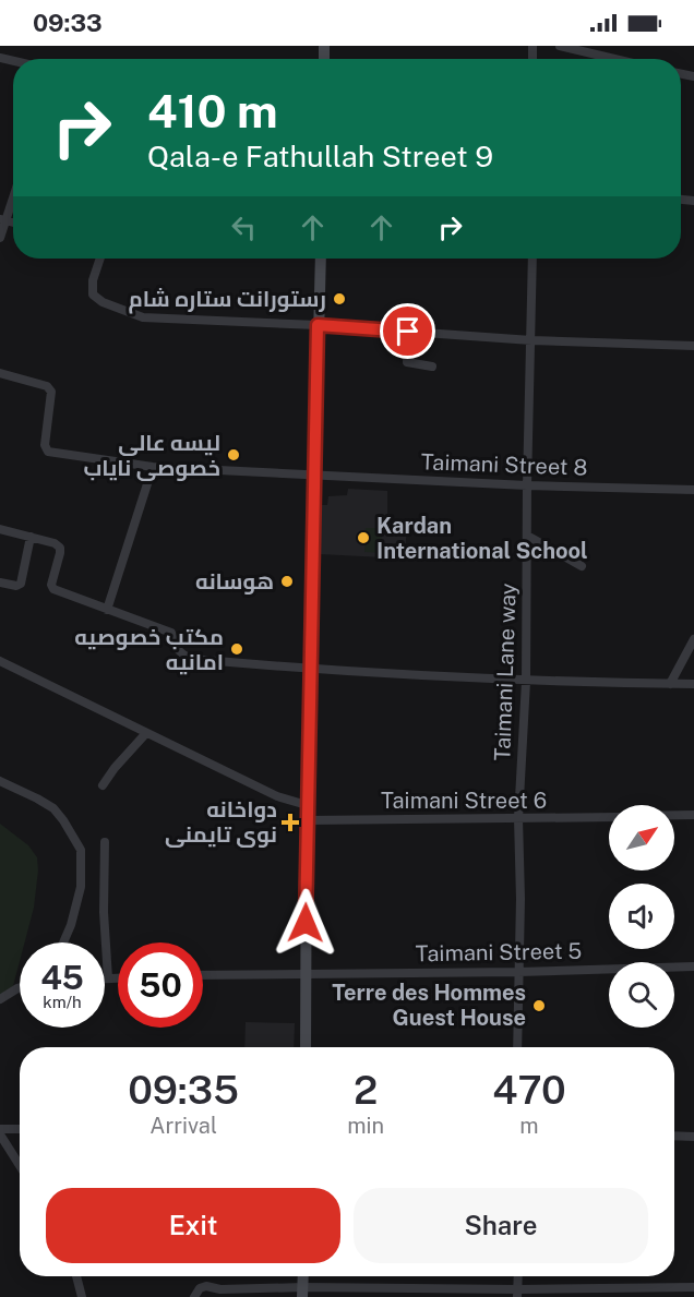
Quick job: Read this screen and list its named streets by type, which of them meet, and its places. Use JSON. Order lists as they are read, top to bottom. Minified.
{"streets":{"street":["Taimani Street 8","Taimani Lane way","Taimani Street 6","Taimani Street 5"]},"crossings":[["Taimani Street 8","Taimani Lane way"],["Taimani Lane way","Taimani Street 6"],["Taimani Lane way","Taimani Street 5"]],"places":{"other":["رستورانت ستاره شام","لیسه عالی خصوصی نایاب","Kardan International School","هوسانه","مکتب خصوصیه امانیه","Terre des Hommes Guest House"],"health":["دواخانه نوی تایمنی"]},"north":"top right","page":{"status":"09:33","turn":["410 m","Qala-e Fathullah Street 9"],"speed":"45 km/h","limit":"50","eta":["09:35","Arrival","2","min","470","m"],"buttons":["Exit","Share"]}}
